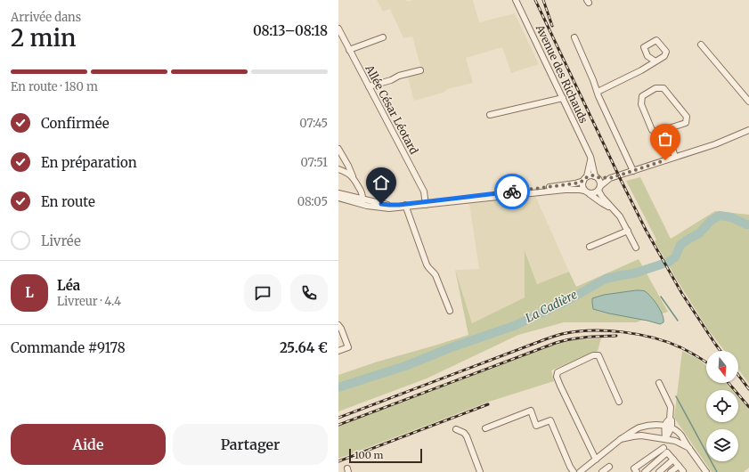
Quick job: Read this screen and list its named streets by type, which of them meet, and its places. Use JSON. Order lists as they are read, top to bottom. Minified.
{"streets":{"street":["Avenue des Richauds","Allée César Léotard"]},"water":["La Cadière"],"scale_bar":"100 m","north":"bottom","page":{"heading":["2 min","Arrivée dans","08:13–08:18"],"panel":["Léa","Livreur · 4.4","Commande #9178","25.64 €"],"bar":"En route · 180 m","list":[["Confirmée","07:45"],["En préparation","07:51"],["En route","08:05"],"Livrée"],"round":"L","buttons":["Aide","Partager"],"scale":"100 m"}}
